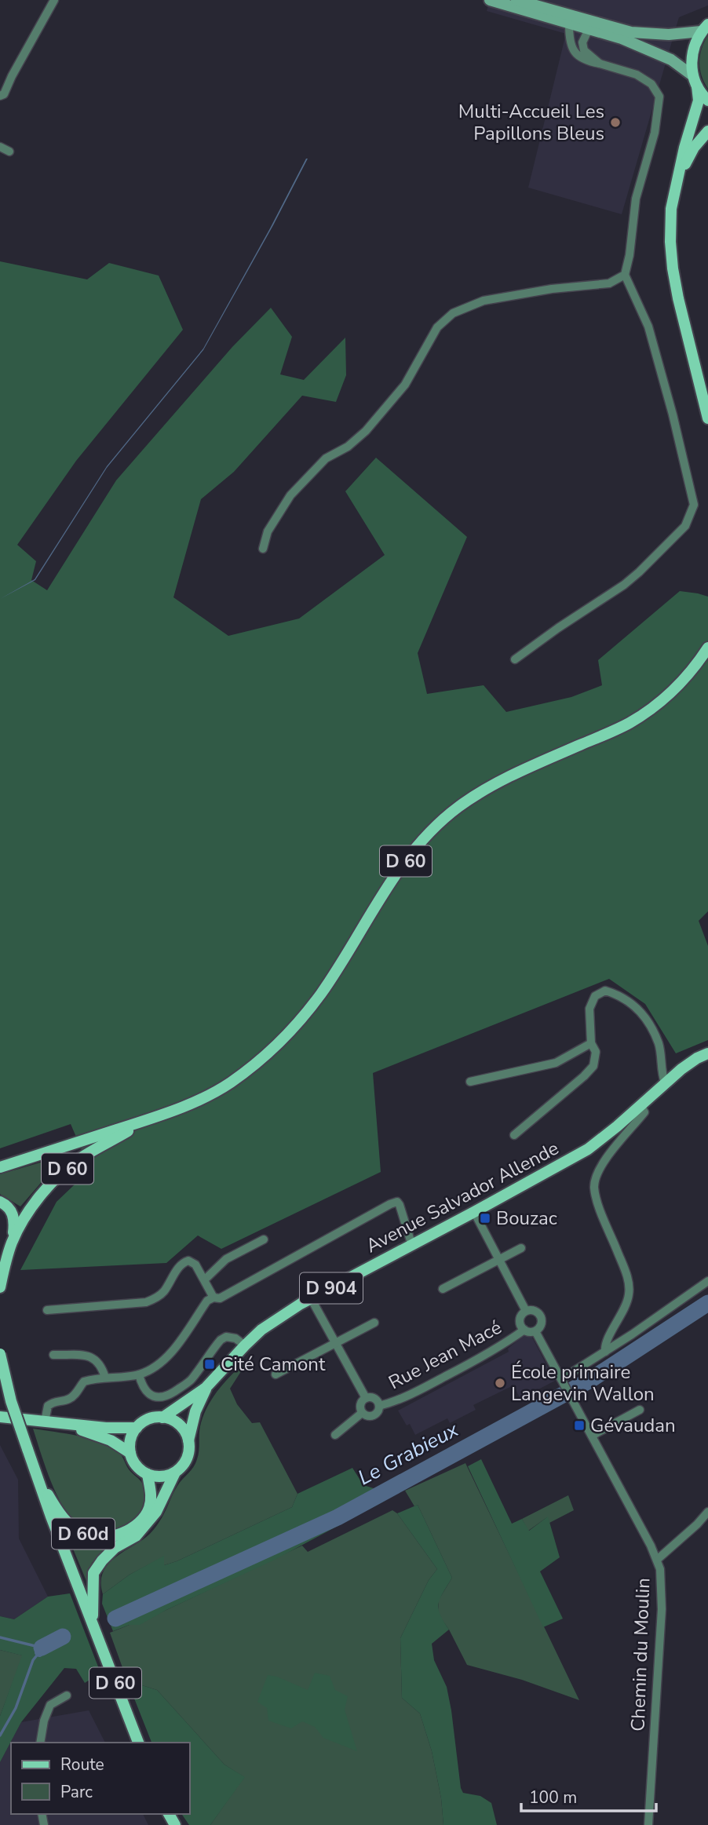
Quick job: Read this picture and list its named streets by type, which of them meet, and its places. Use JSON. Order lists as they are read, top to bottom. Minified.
{"streets":{"main road":["D 60","Avenue Salvador Allende","D 904","D 60d"],"street":["Rue Jean Macé","Chemin du Moulin"]},"crossings":[["D 60","D 60d"],["Avenue Salvador Allende","D 60d"],["Rue Jean Macé","Chemin du Moulin"]],"water":["Le Grabieux"],"places":{"other":["Multi-Accueil Les Papillons Bleus","École primaire Langevin Wallon"],"transit":["Bouzac","Cité Camont","Gévaudan"]},"legend":["Route","Parc"],"scale_bar":"100 m"}
